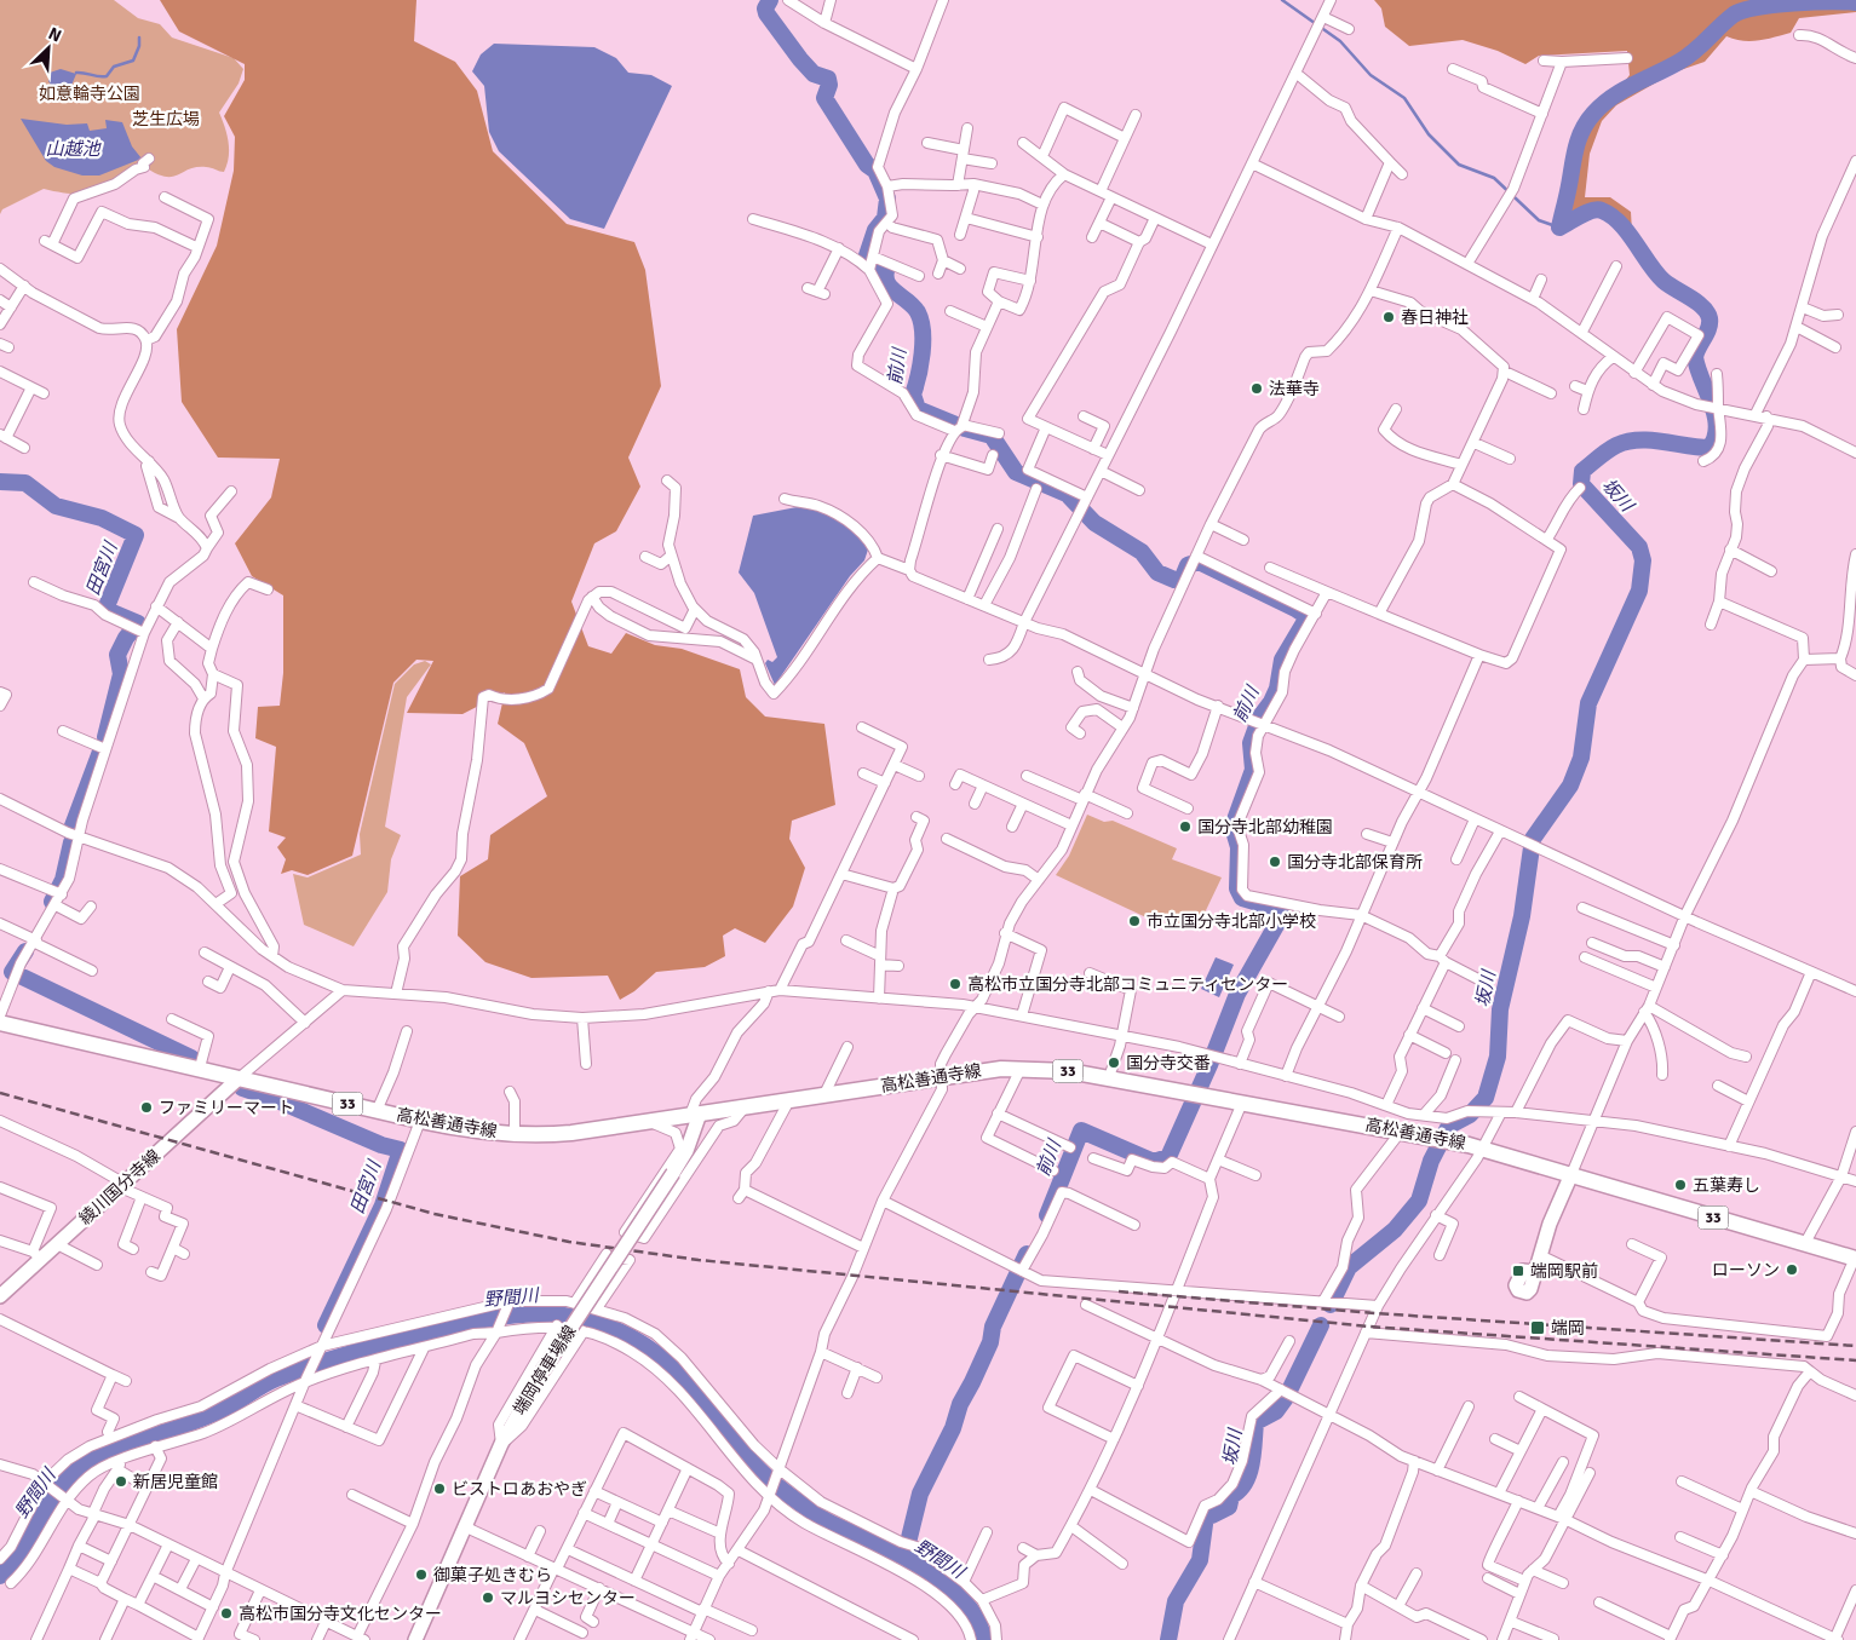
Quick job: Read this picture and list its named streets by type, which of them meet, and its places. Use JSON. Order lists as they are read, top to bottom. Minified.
{"streets":{"main road":["33","高松善通寺線","綾川国分寺線","端岡停車場線"]},"crossings":[["高松善通寺線","綾川国分寺線"],["高松善通寺線","端岡停車場線"]],"water":["山越池","前川","坂川","田宮川","野間川"],"parks":["如意輪寺公園","芝生広場"],"places":{"other":["春日神社","法華寺","国分寺北部幼稚園","国分寺北部保育所","市立国分寺北部小学校","高松市立国分寺北部コミュニティセンター","国分寺交番","ファミリーマート","五葉寿し","ローソン","新居児童館","ビストロあおやぎ","御菓子処きむら","マルヨシセンター","高松市国分寺文化センター"],"transit":["端岡駅前","端岡"]},"north":"top right"}
